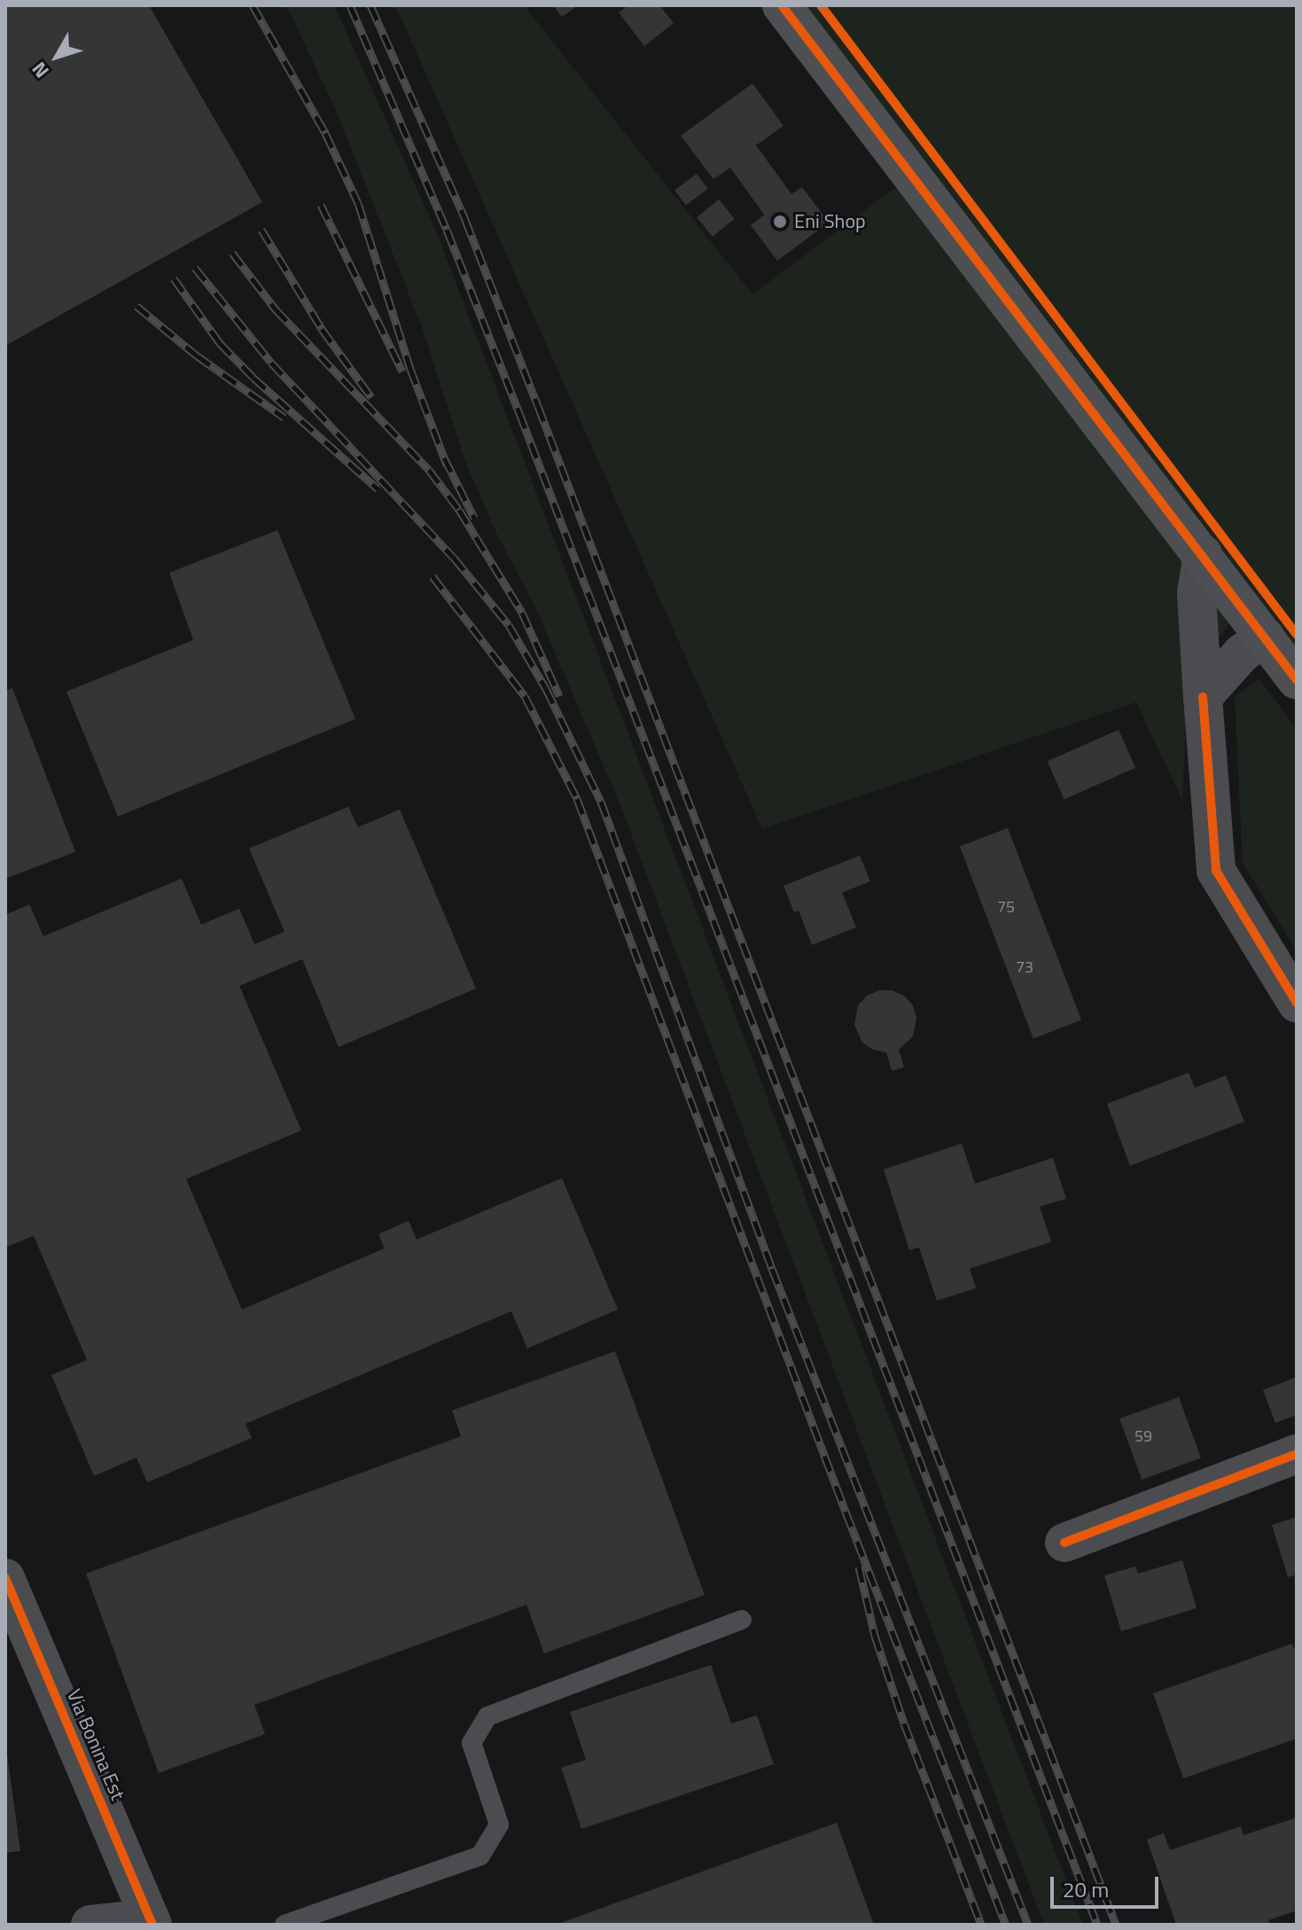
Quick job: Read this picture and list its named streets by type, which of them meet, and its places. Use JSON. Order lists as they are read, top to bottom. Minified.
{"streets":{"street":["Via Bonina Est"]},"places":["Eni Shop"],"house_numbers":["75","73","59"],"scale_bar":"20 m","north":"bottom left"}
